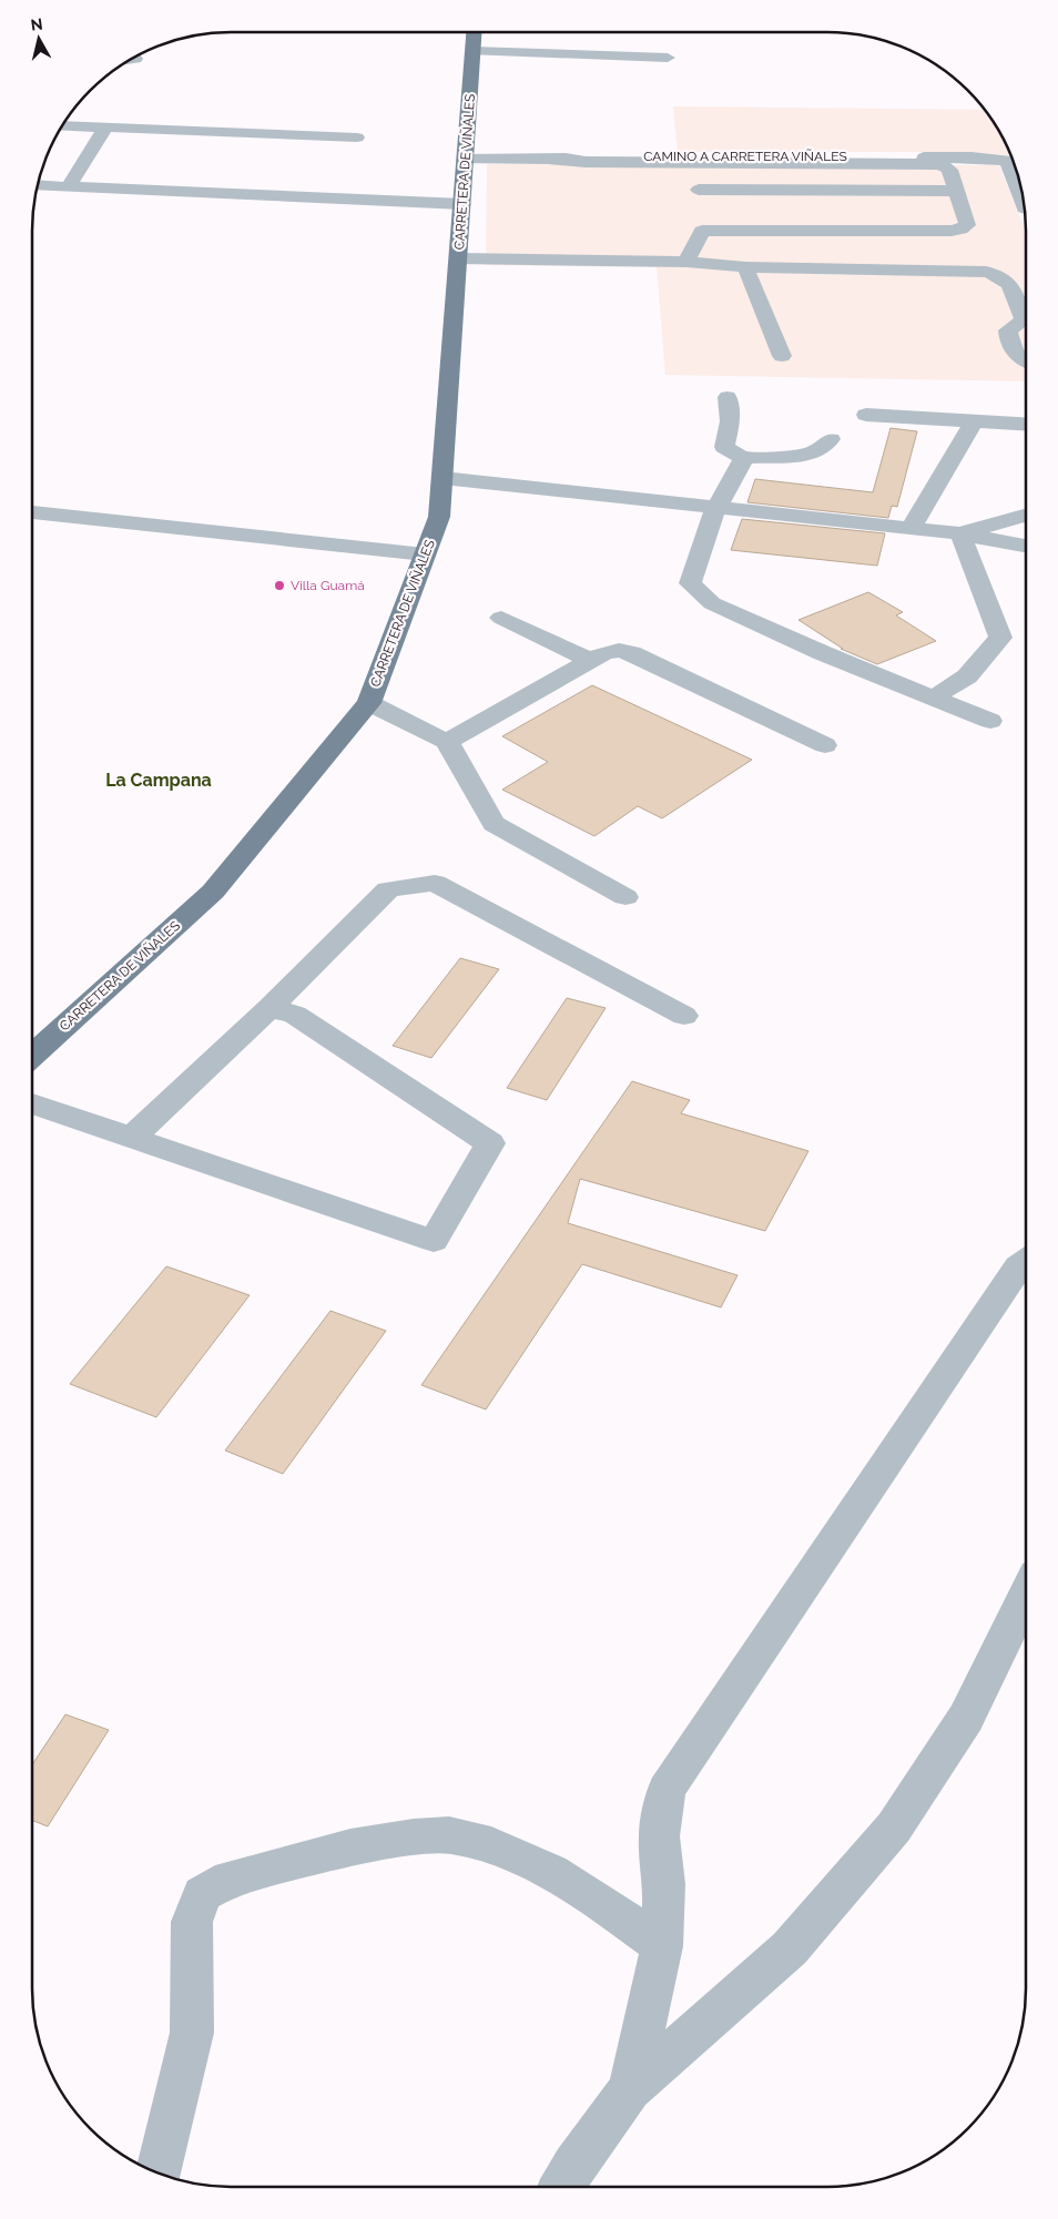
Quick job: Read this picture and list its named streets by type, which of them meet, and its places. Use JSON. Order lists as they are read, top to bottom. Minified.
{"streets":{"main road":["CARRETERA DE VIÑALES"],"street":["CAMINO A CARRETERA VIÑALES"]},"crossings":[["CAMINO A CARRETERA VIÑALES","CARRETERA DE VIÑALES"]],"districts":["La Campana"],"places":["Villa Guamá"],"north":"top"}
